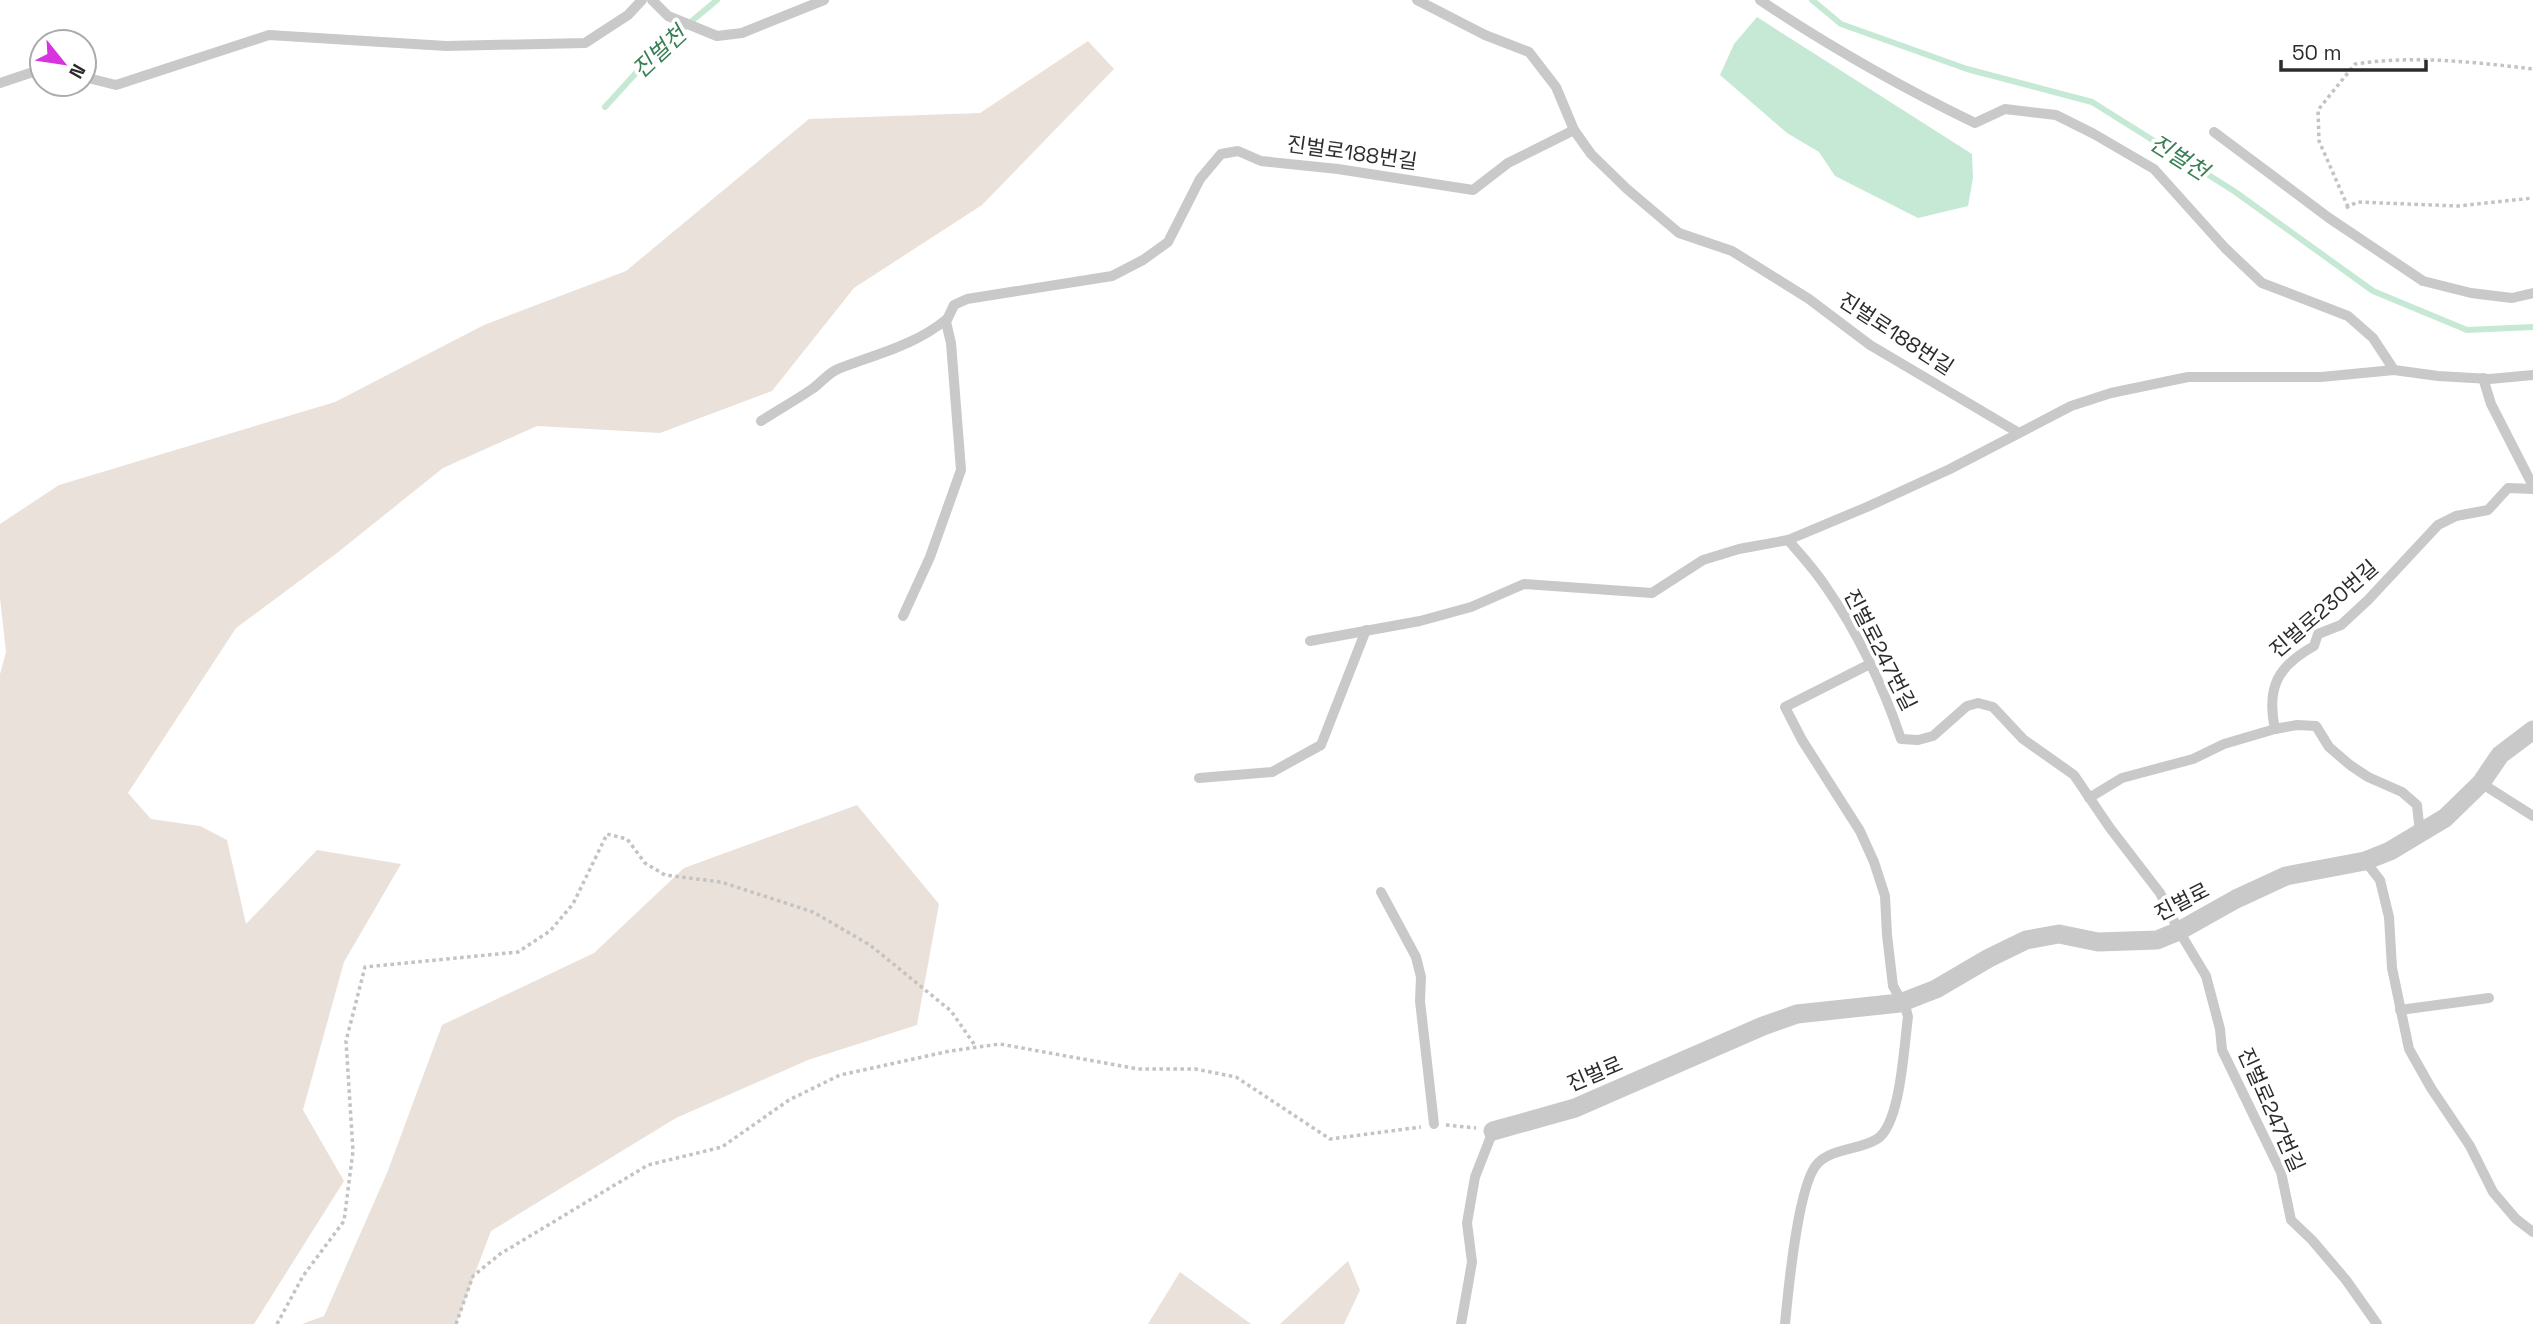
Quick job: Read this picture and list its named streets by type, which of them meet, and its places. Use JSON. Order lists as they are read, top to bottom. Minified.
{"streets":{"street":["진벌로"],"lane":["진벌로188번길","진벌로230번길","진벌로247번길"]},"crossings":[["진벌로247번길","진벌로"]],"water":["진벌천"],"scale_bar":"50 m","north":"bottom right"}
